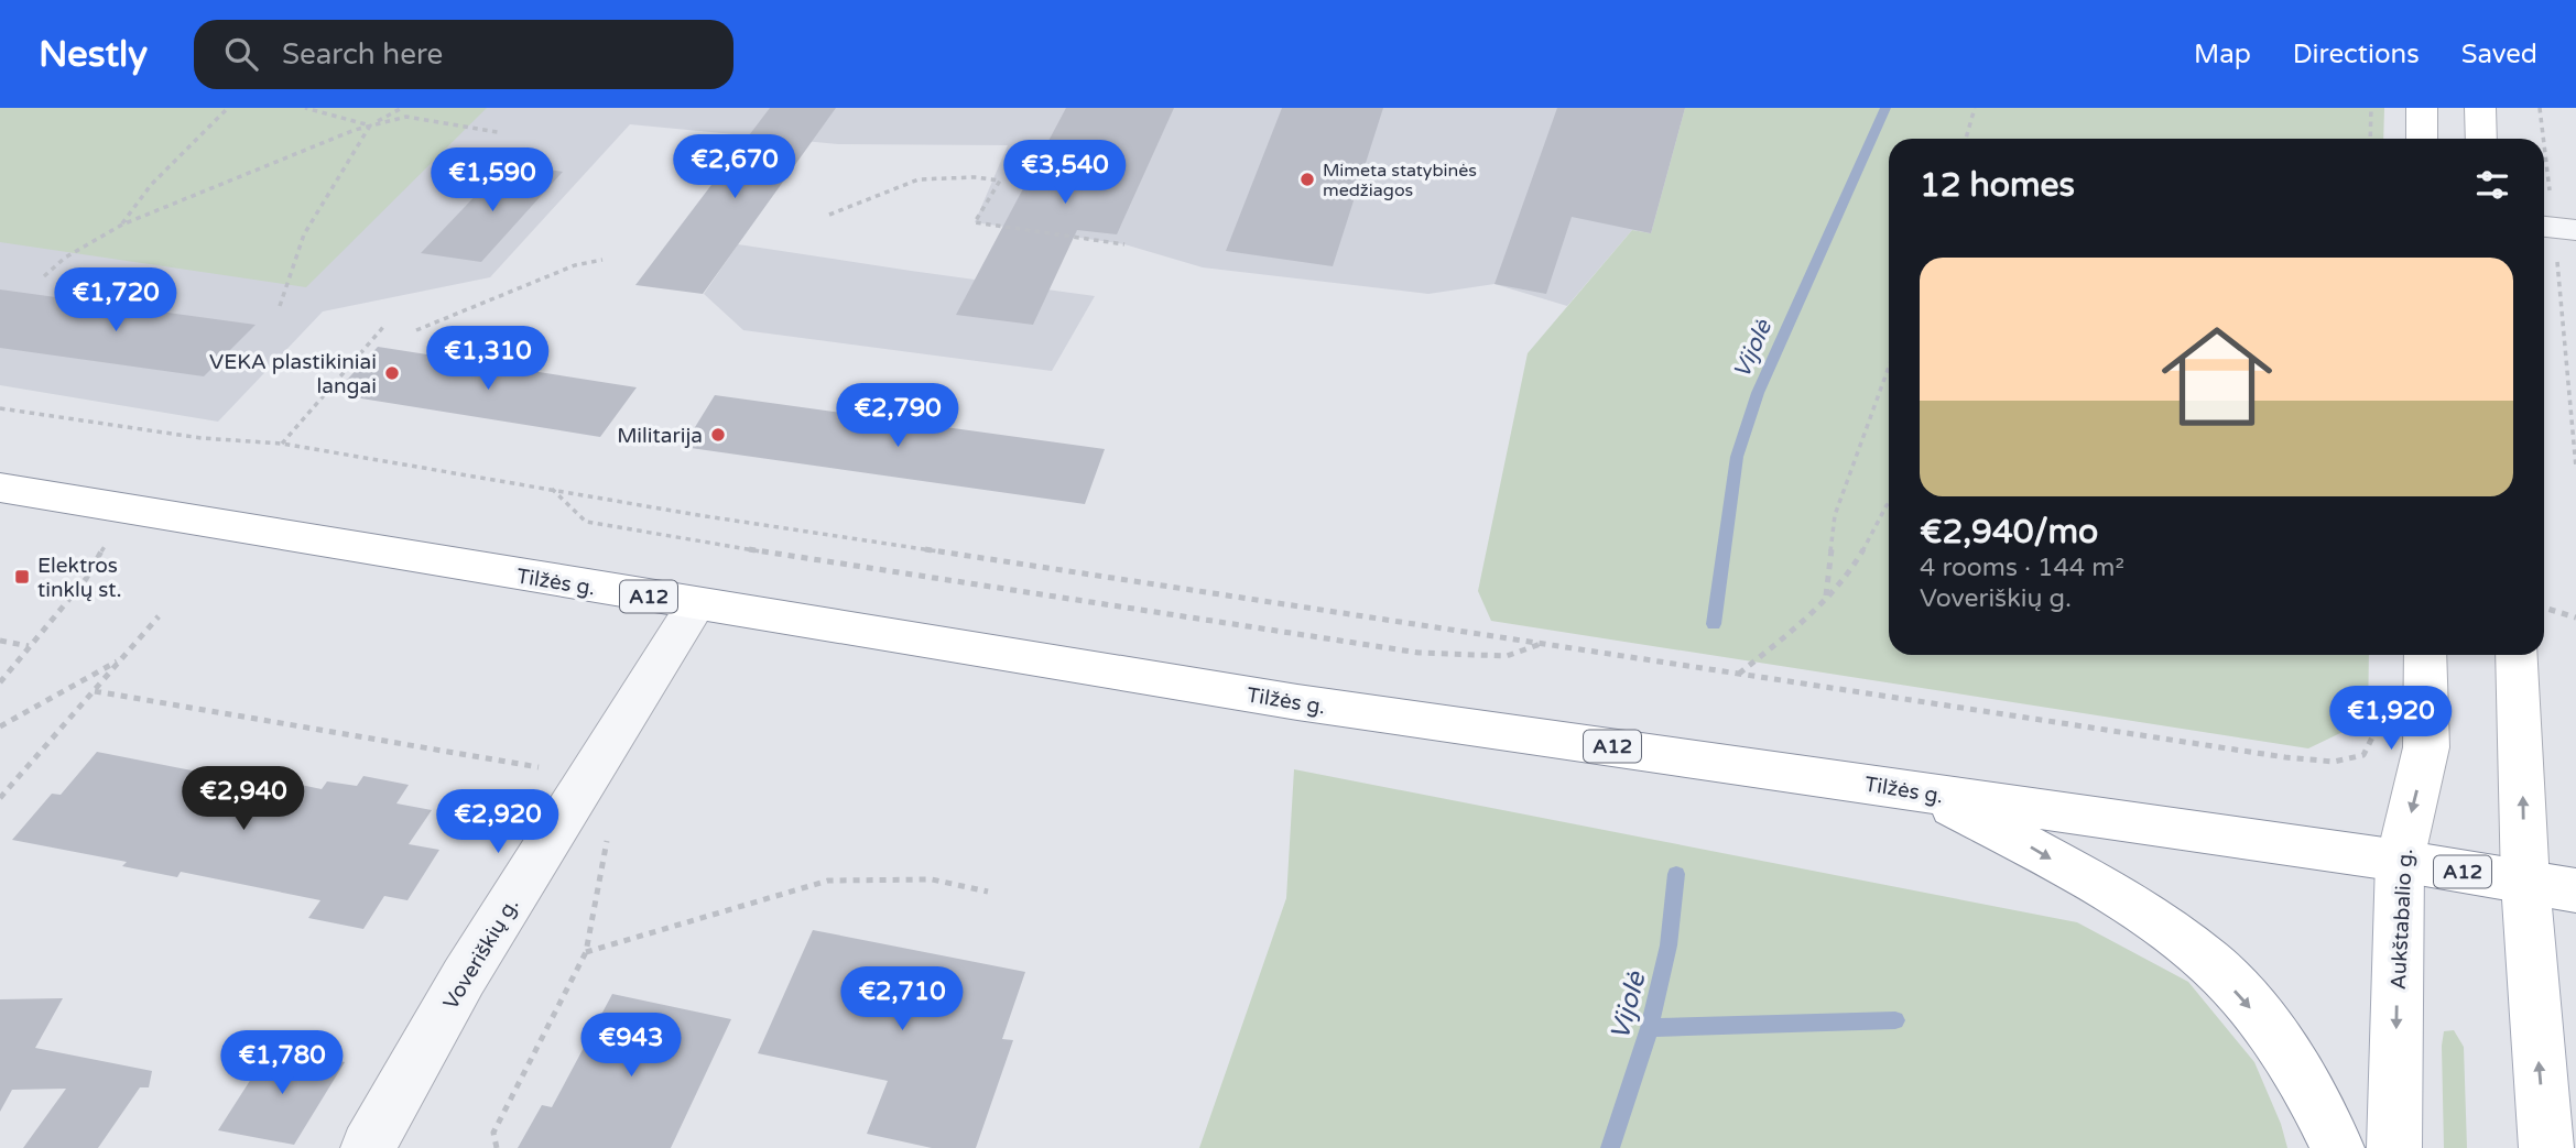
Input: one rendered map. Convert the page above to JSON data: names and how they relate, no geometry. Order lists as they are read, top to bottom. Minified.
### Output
{"streets":{"main road":["Tilžės g.","A12","Aukštabalio g."],"street":["Voveriškių g."]},"crossings":[["Tilžės g.","Aukštabalio g."],["Tilžės g.","Voveriškių g."]],"water":["Vijolė"],"places":{"other":["Mimeta statybinės medžiagos","VEKA plastikiniai langai","Militarija"],"transit":["Elektros tinklų st."]},"page":{"header":"Nestly","search":"Search here","nav":["Map","Directions","Saved"],"price":["€2,670","€3,540","€1,590","€1,720","€1,310","€2,790","€1,920","€2,940","€2,920","€2,710","€943","€1,780"],"heading":"12 homes","list":[{"name":"€2,940/mo","note":"4 rooms · 144 m² · Voveriškių g."}]}}
